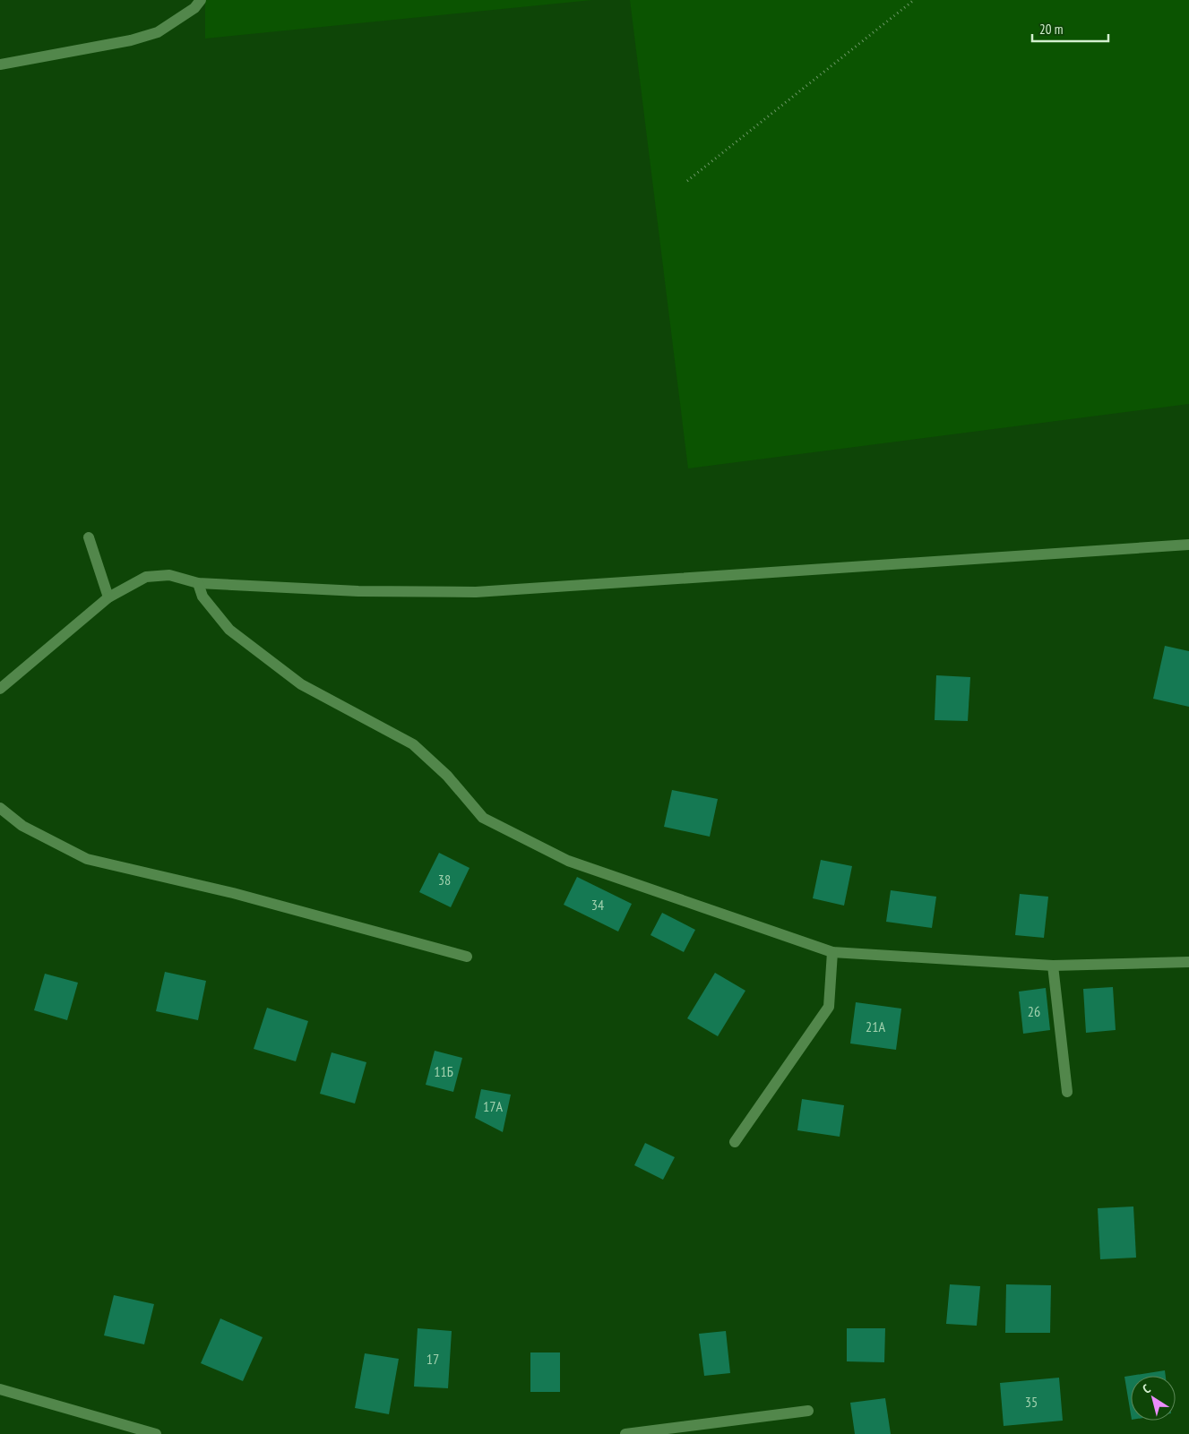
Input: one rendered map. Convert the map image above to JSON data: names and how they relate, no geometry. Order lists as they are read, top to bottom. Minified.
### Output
{"house_numbers":["38","34","26","21А","11Б","17А","17","35"],"scale_bar":"20 m","north":"top left"}
